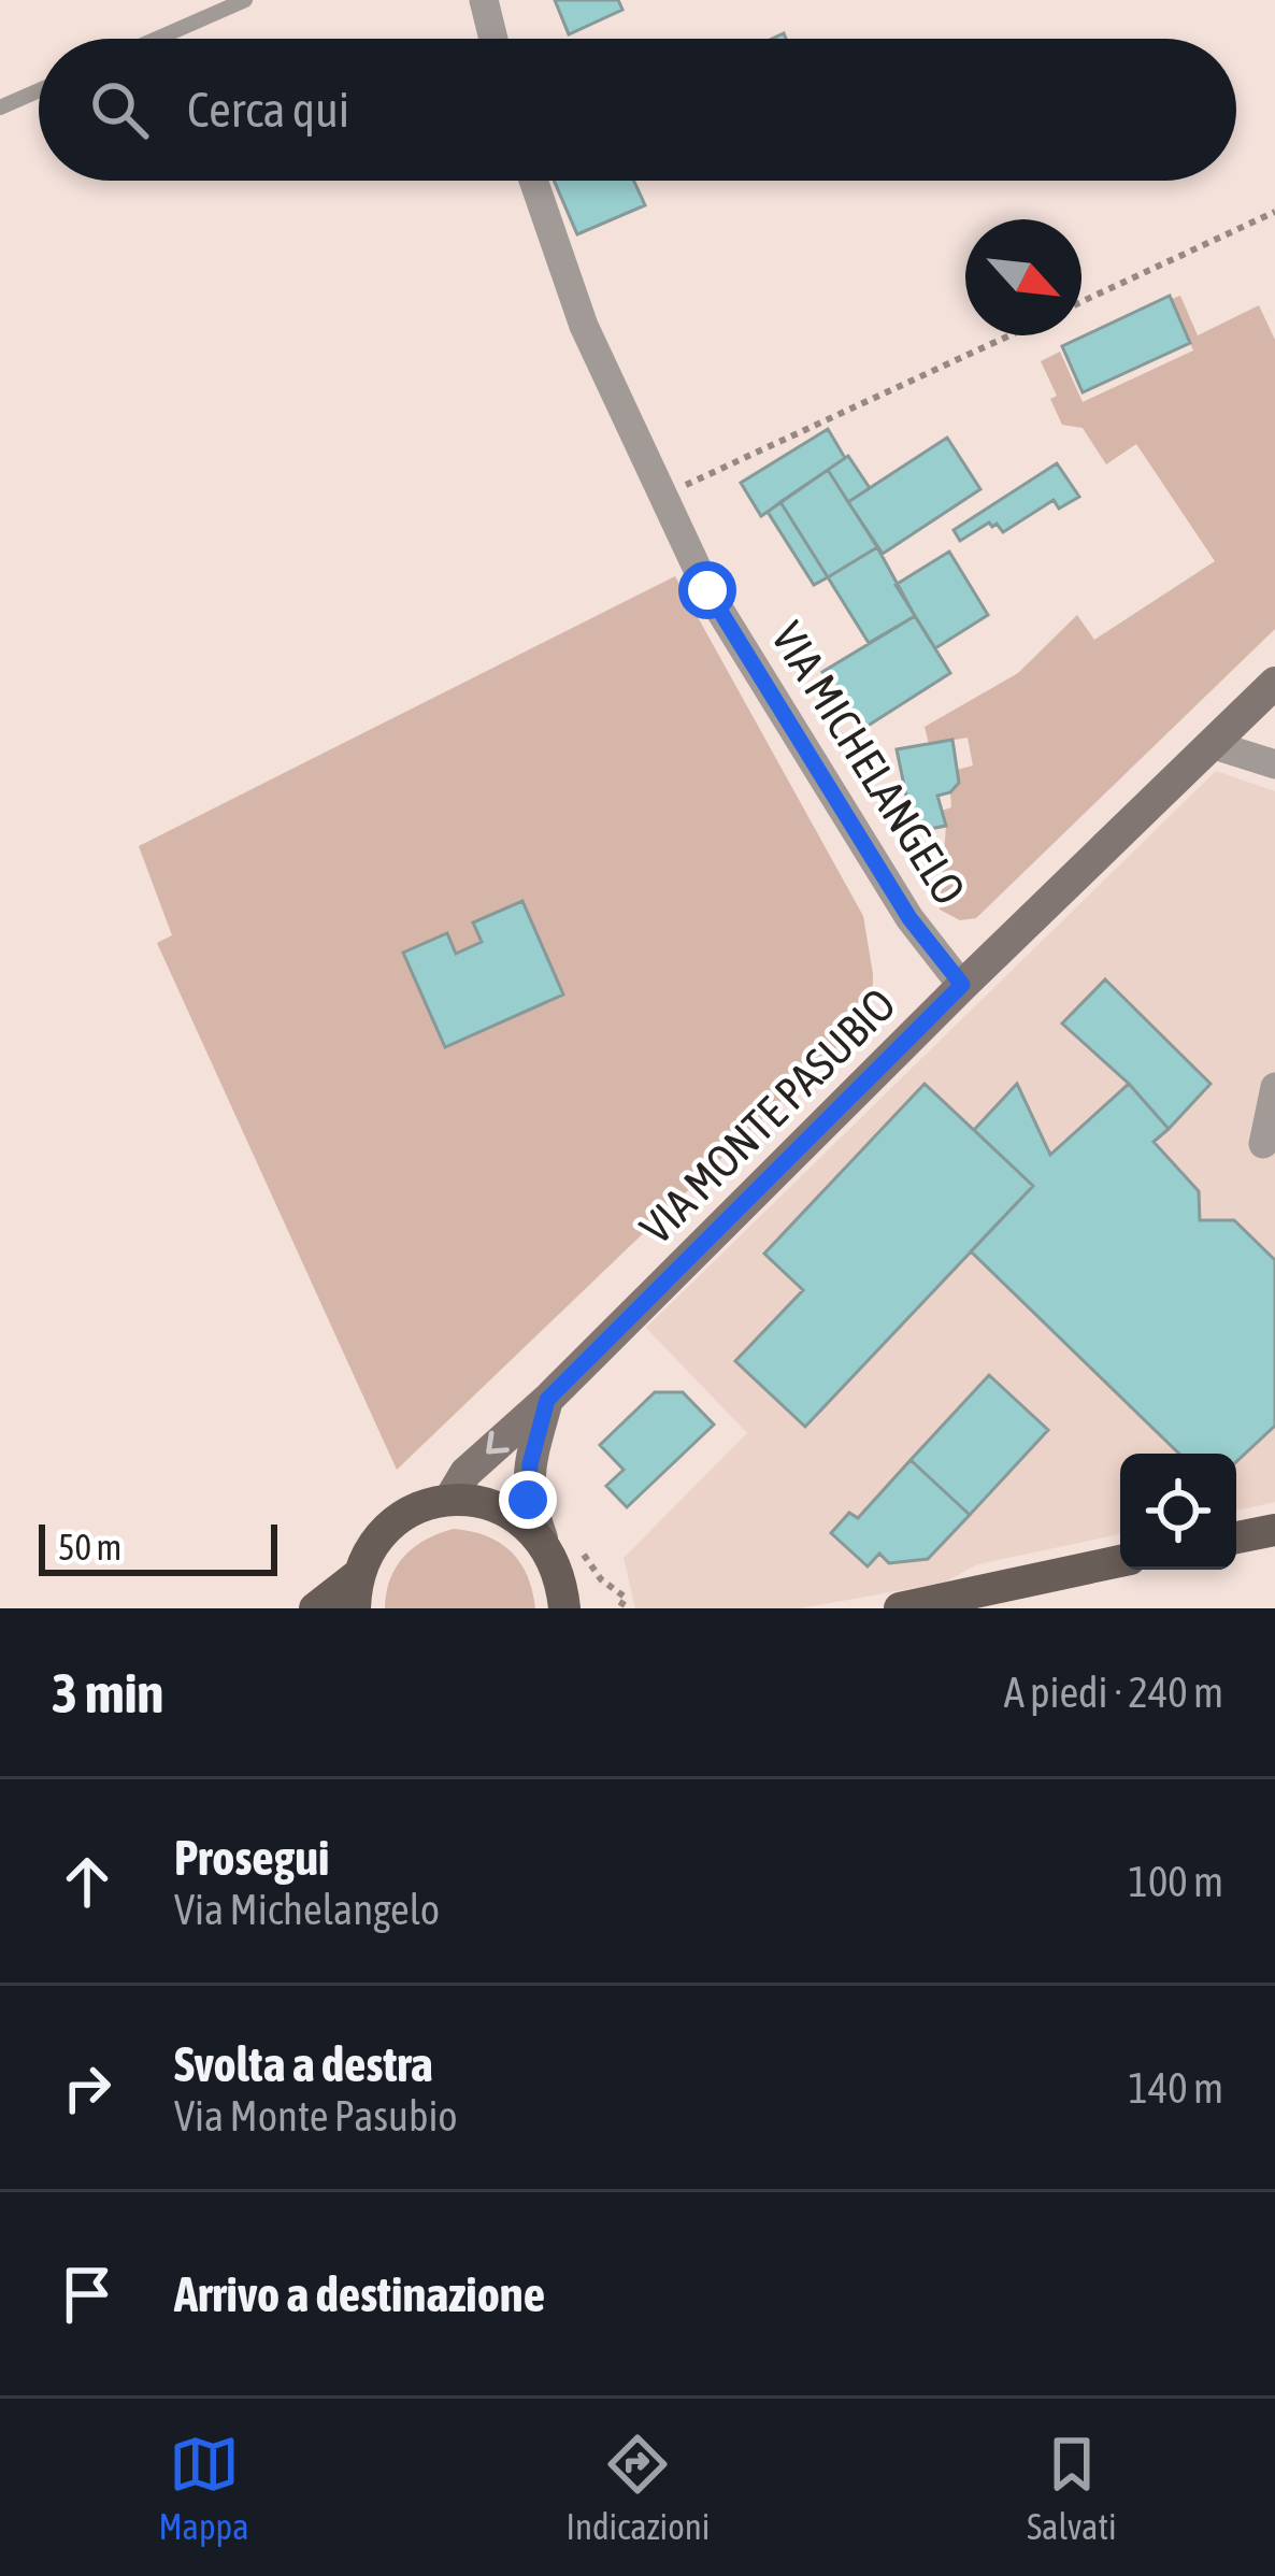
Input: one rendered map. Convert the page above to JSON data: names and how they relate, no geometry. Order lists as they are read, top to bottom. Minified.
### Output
{"streets":{"main road":["VIA MONTE PASUBIO"],"street":["VIA MICHELANGELO"]},"crossings":[["VIA MICHELANGELO","VIA MONTE PASUBIO"]],"scale_bar":"50 m","north":"bottom right","page":{"search":"Cerca qui","scale":"50 m","heading":["3 min","A piedi · 240 m"],"list":[["Prosegui","Via Michelangelo","100 m"],["Svolta a destra","Via Monte Pasubio","140 m"],"Arrivo a destinazione"],"nav":["Mappa","Indicazioni","Salvati"]}}
